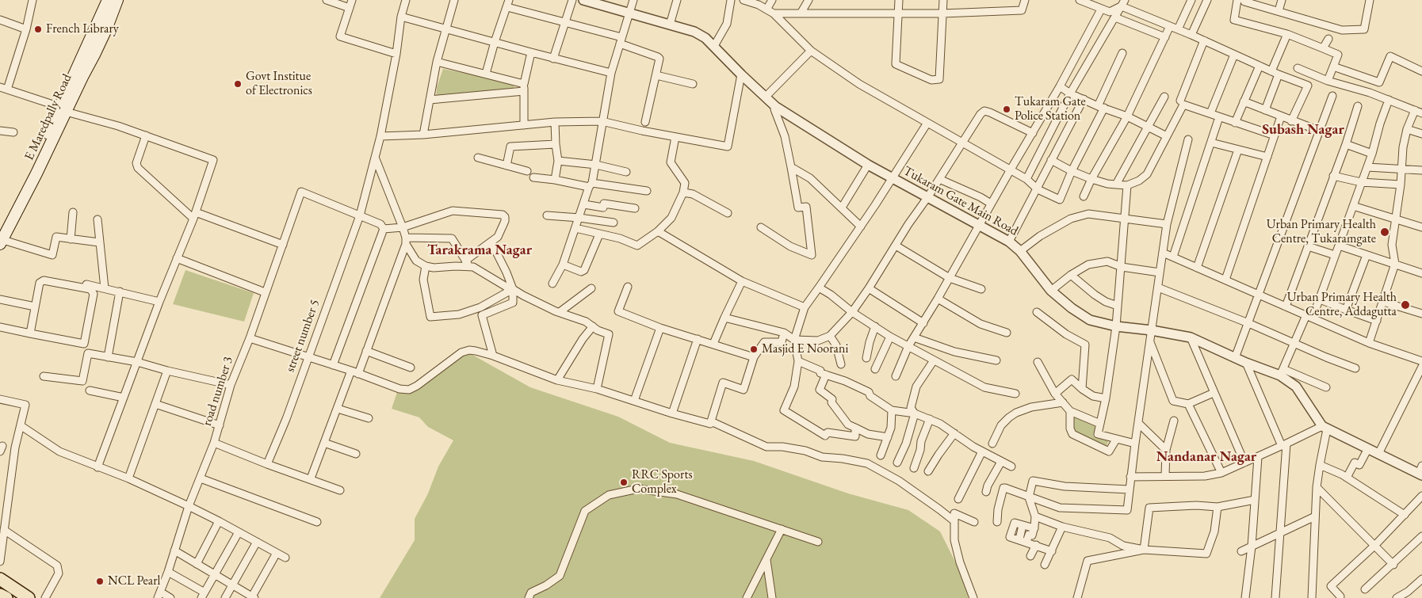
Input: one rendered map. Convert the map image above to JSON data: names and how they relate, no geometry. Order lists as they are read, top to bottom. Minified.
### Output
{"streets":{"main road":["E Maredpally Road"],"street":["Tukaram Gate Main Road","street number 5","road number 3"]},"crossings":[["street number 5","road number 3"]],"districts":["Subash Nagar","Tarakrama Nagar","Nandanar Nagar"],"places":["French Library","Govt Institue of Electronics","Tukaram Gate Police Station","Urban Primary Health Centre, Tukaramgate","Urban Primary Health Centre, Addagutta","Masjid E Noorani","RRC Sports Complex","NCL Pearl"]}
